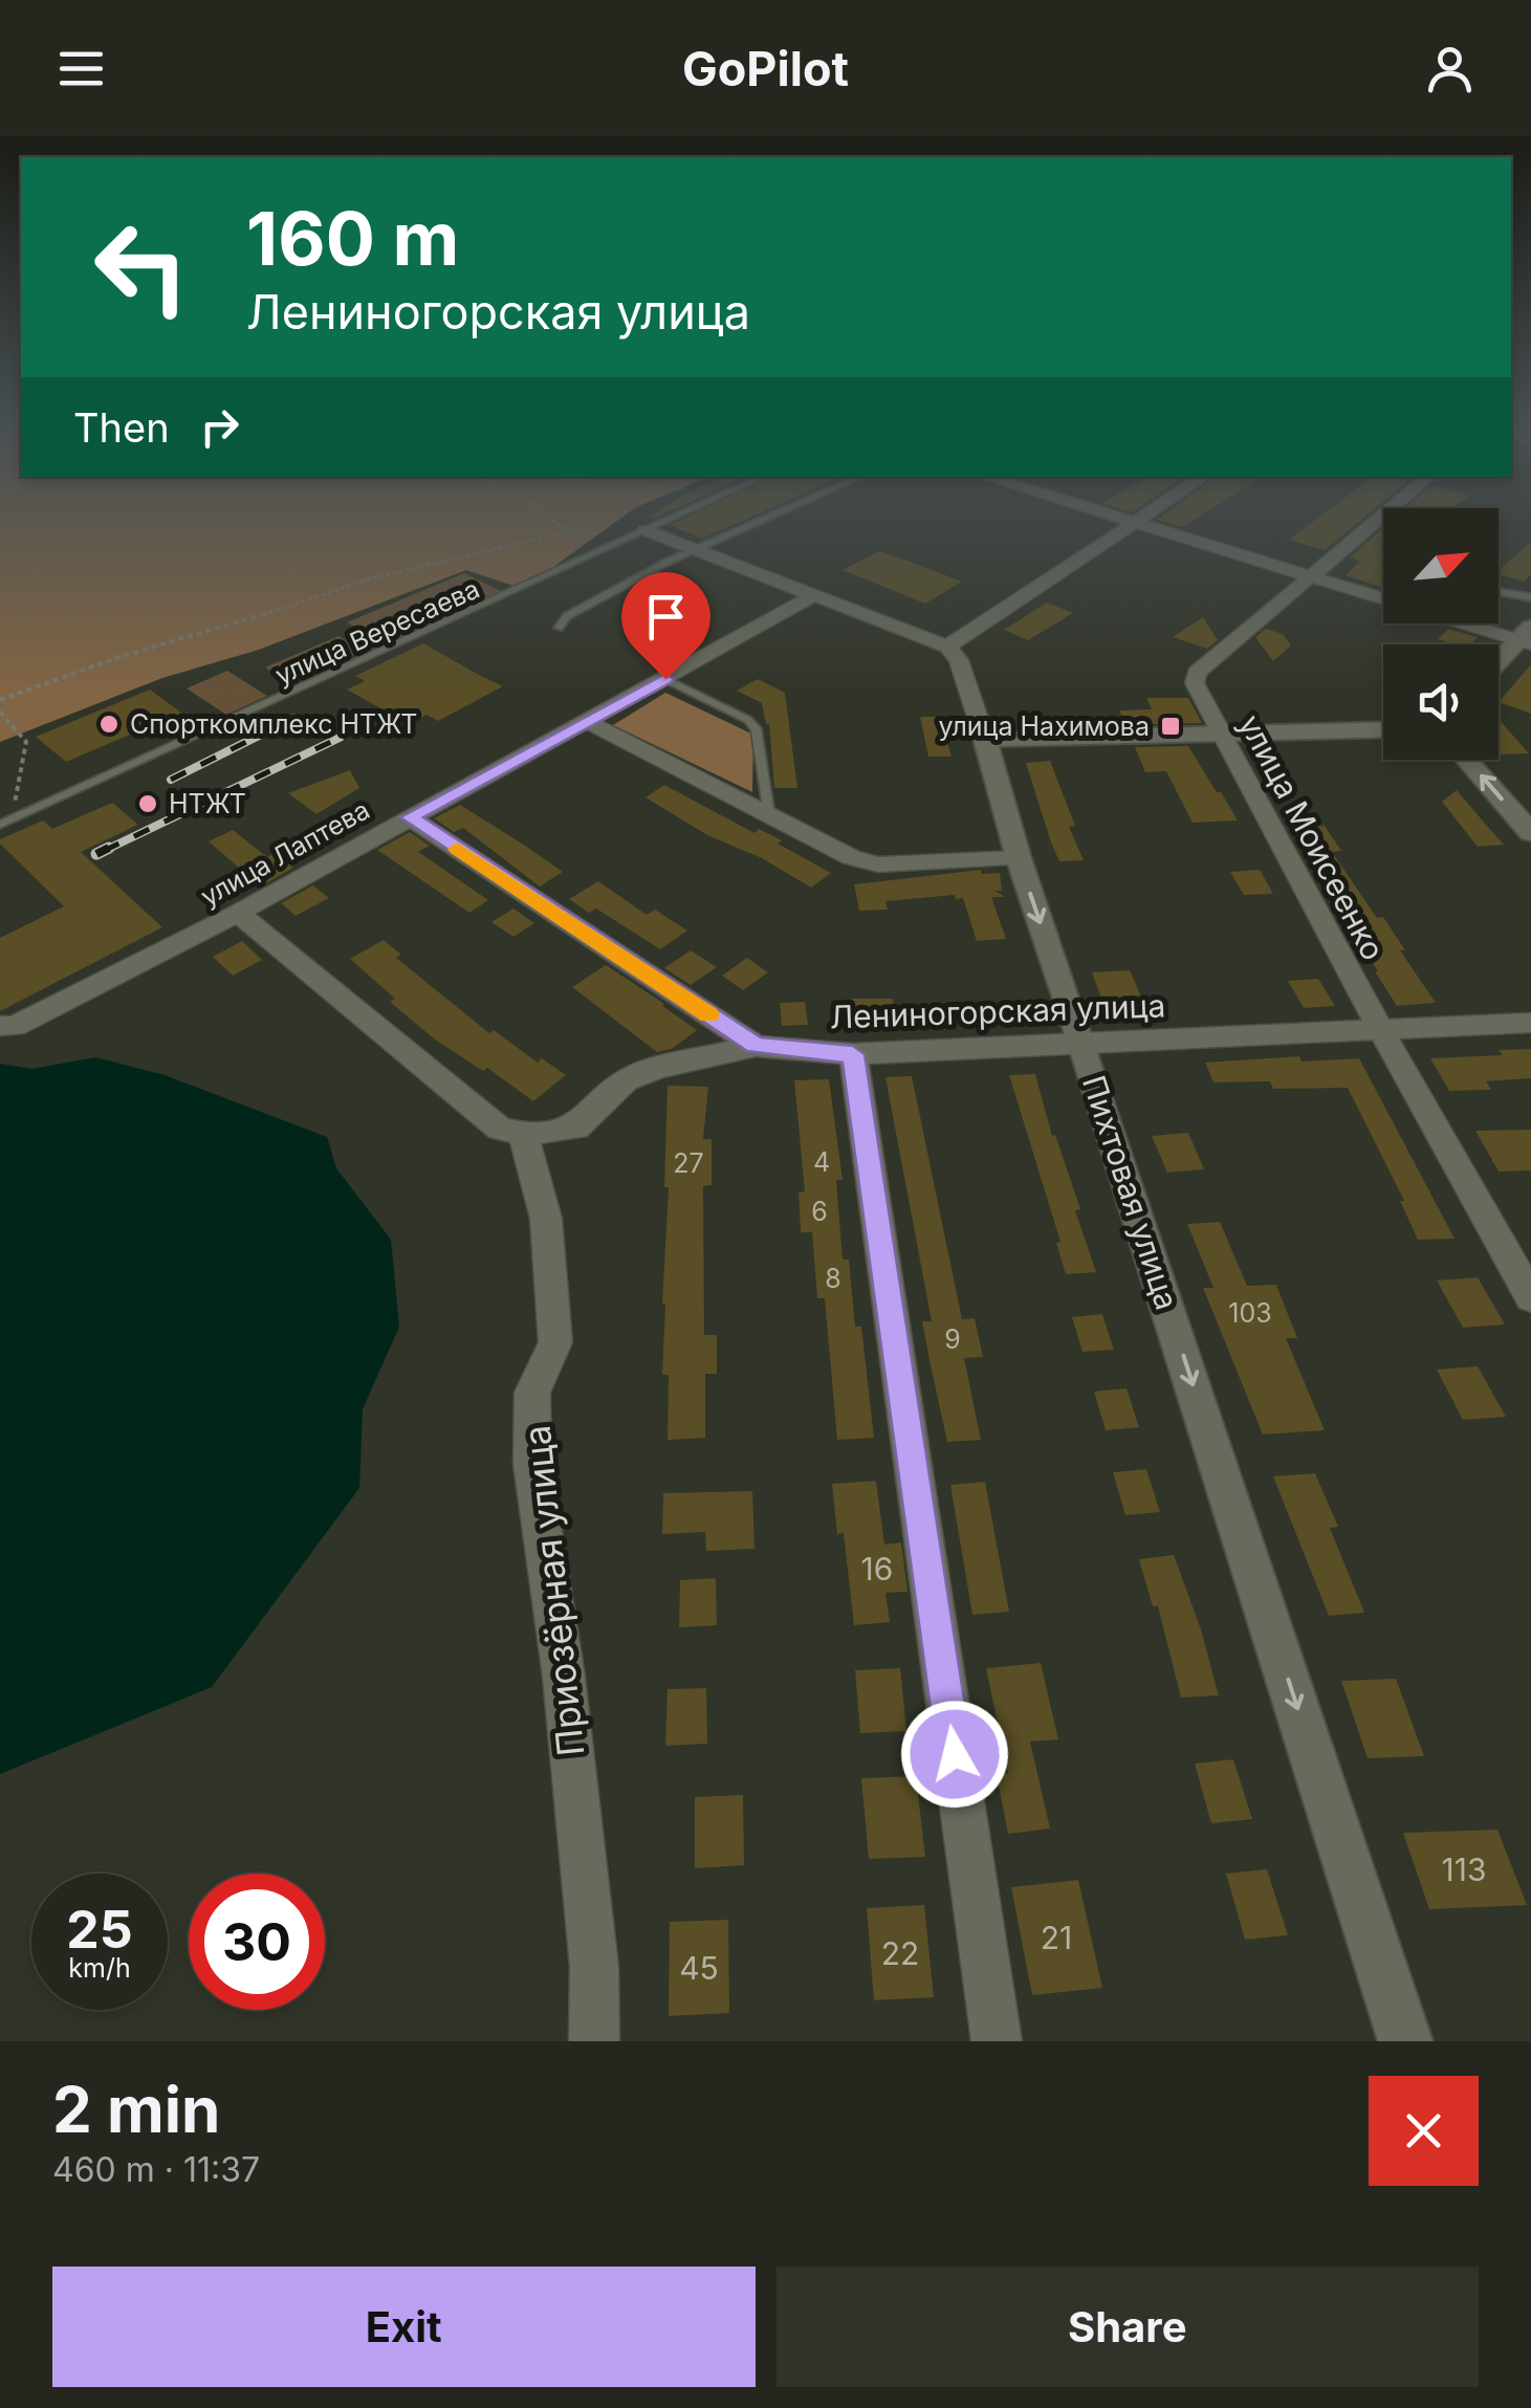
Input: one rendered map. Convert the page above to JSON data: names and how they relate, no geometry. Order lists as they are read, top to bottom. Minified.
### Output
{"streets":{"street":["улица Моисеенко","улица Лаптева","Лениногорская улица","Пихтовая улица","Приозёрная улица"],"lane":["улица Вересаева"]},"crossings":[["улица Моисеенко","Лениногорская улица"],["улица Лаптева","Лениногорская улица"],["Лениногорская улица","Пихтовая улица"]],"one_way":["Пихтовая улица"],"places":{"other":["Спорткомплекс НТЖТ","НТЖТ"],"transit":["улица Нахимова"]},"house_numbers":["4","27","6","8","103","9","16","113","21","22","45"],"north":"top right","page":{"header":"GoPilot","turn":["160 m","Лениногорская улица"],"then":"Then","speed":"25 km/h","limit":"30","heading":["2 min","460 m · 11:37"],"buttons":["Exit","Share"]}}
